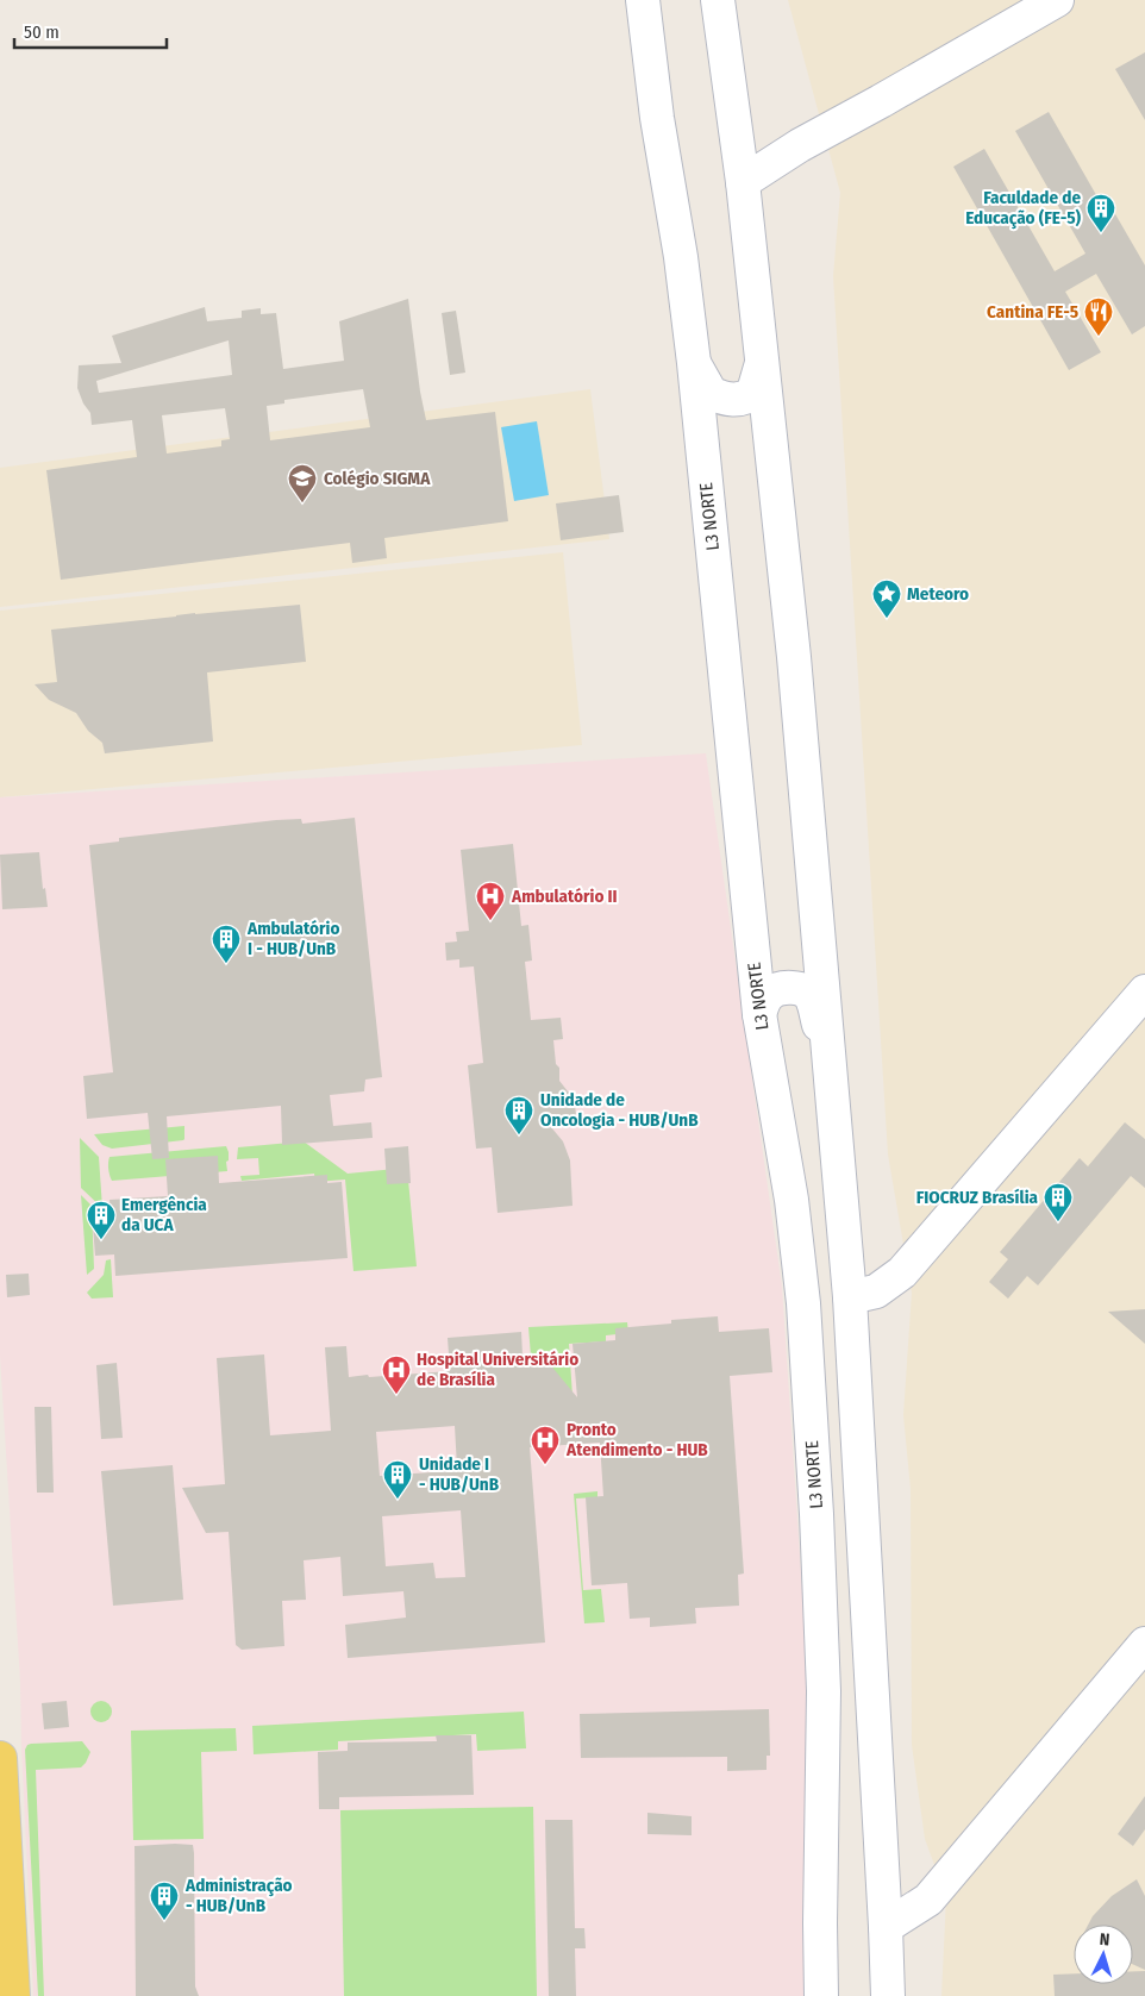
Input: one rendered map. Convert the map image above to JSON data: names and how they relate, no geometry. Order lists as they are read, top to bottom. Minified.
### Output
{"streets":{"main road":["L3 NORTE"]},"places":{"building":["Faculdade de Educação (FE-5)","Ambulatório I - HUB/UnB","Unidade de Oncologia - HUB/UnB","FIOCRUZ Brasília","Emergência da UCA","Unidade I - HUB/UnB","Administração - HUB/UnB"],"restaurant":["Cantina FE-5"],"school or university":["Colégio SIGMA"],"place":["Meteoro"],"hospital":["Ambulatório II","Hospital Universitário de Brasília","Pronto Atendimento - HUB"]},"scale_bar":"50 m","north":"top"}
